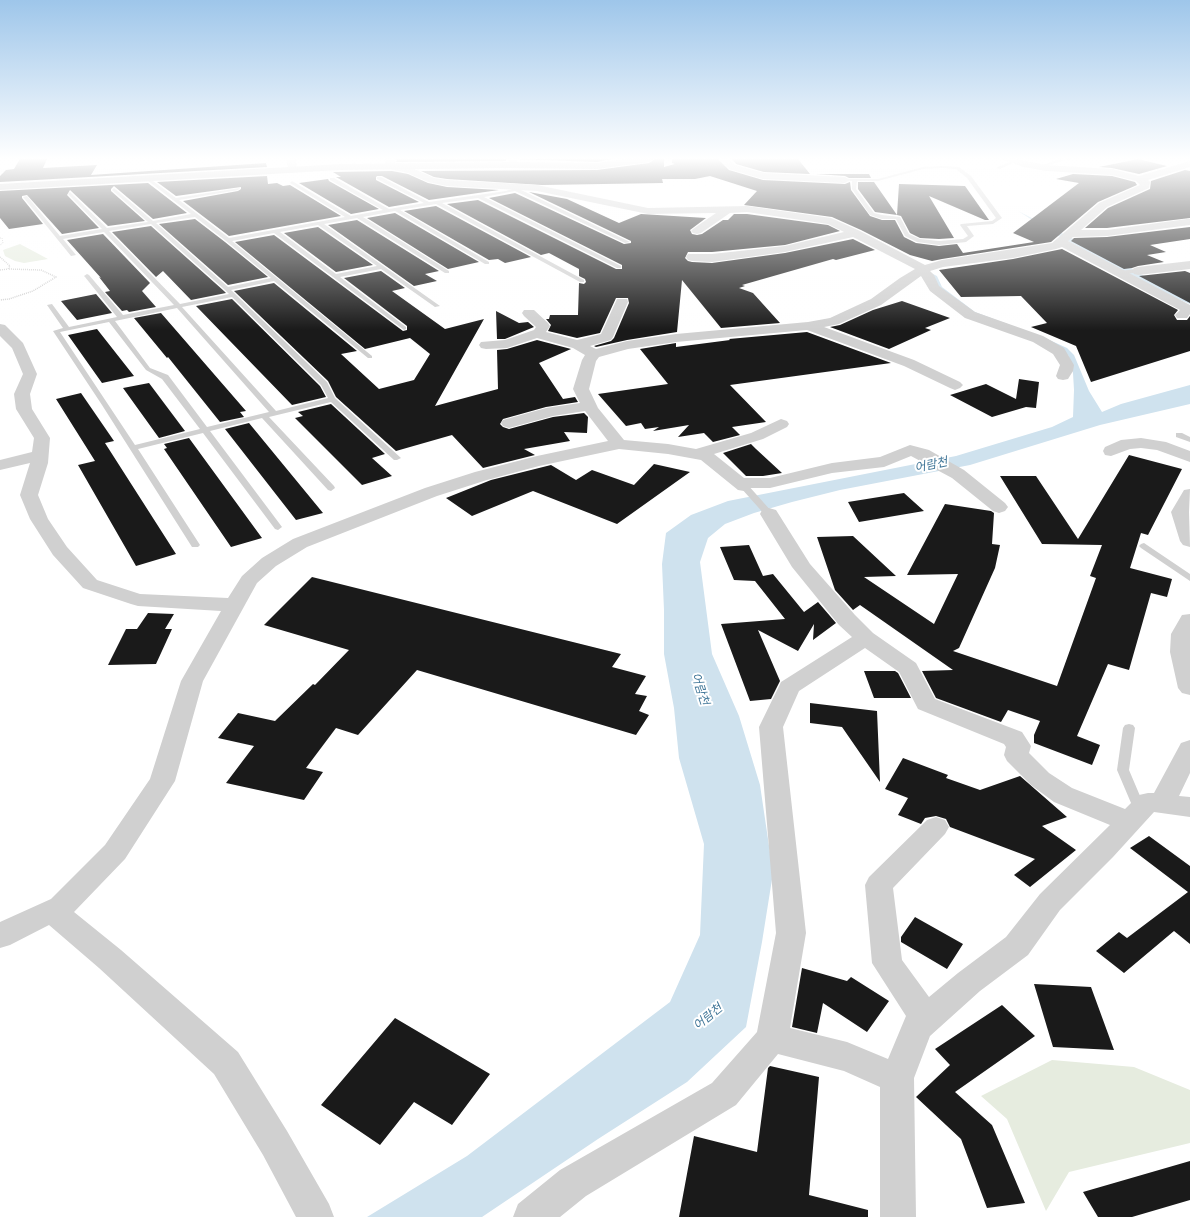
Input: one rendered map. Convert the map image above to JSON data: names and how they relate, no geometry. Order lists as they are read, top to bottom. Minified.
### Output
{"water":["어람천"]}
